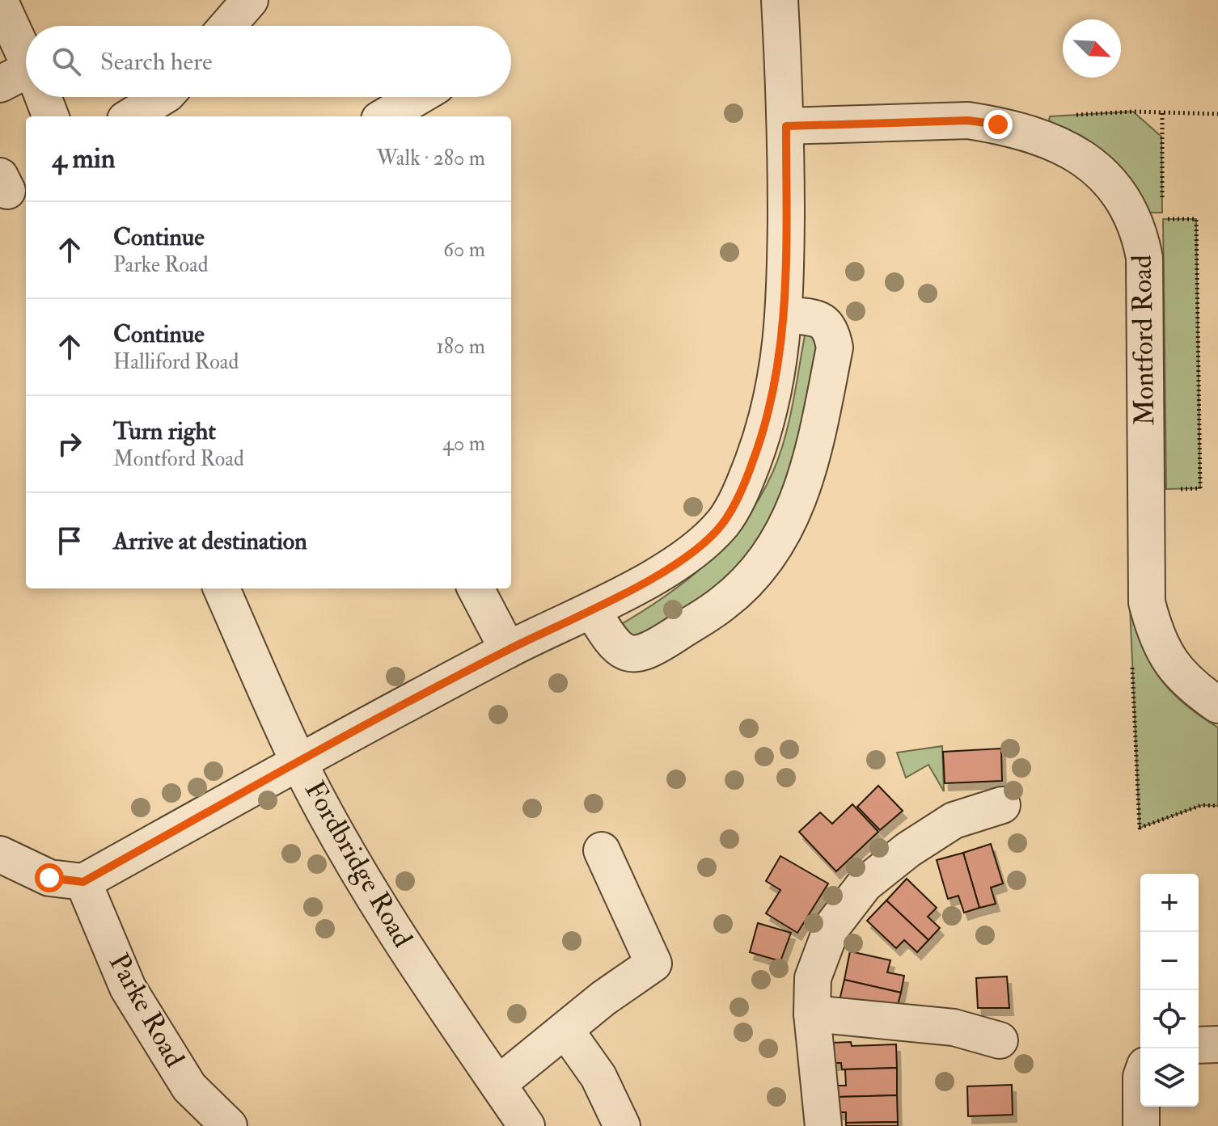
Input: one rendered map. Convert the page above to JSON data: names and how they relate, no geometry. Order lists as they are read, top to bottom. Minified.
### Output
{"streets":{"street":["Montford Road","Fordbridge Road","Parke Road"]},"north":"bottom right","page":{"search":"Search here","heading":["4 min","Walk · 280 m"],"list":[["Continue","Parke Road","60 m"],["Continue","Halliford Road","180 m"],["Turn right","Montford Road","40 m"],"Arrive at destination"],"map_buttons":["+","−"]}}
